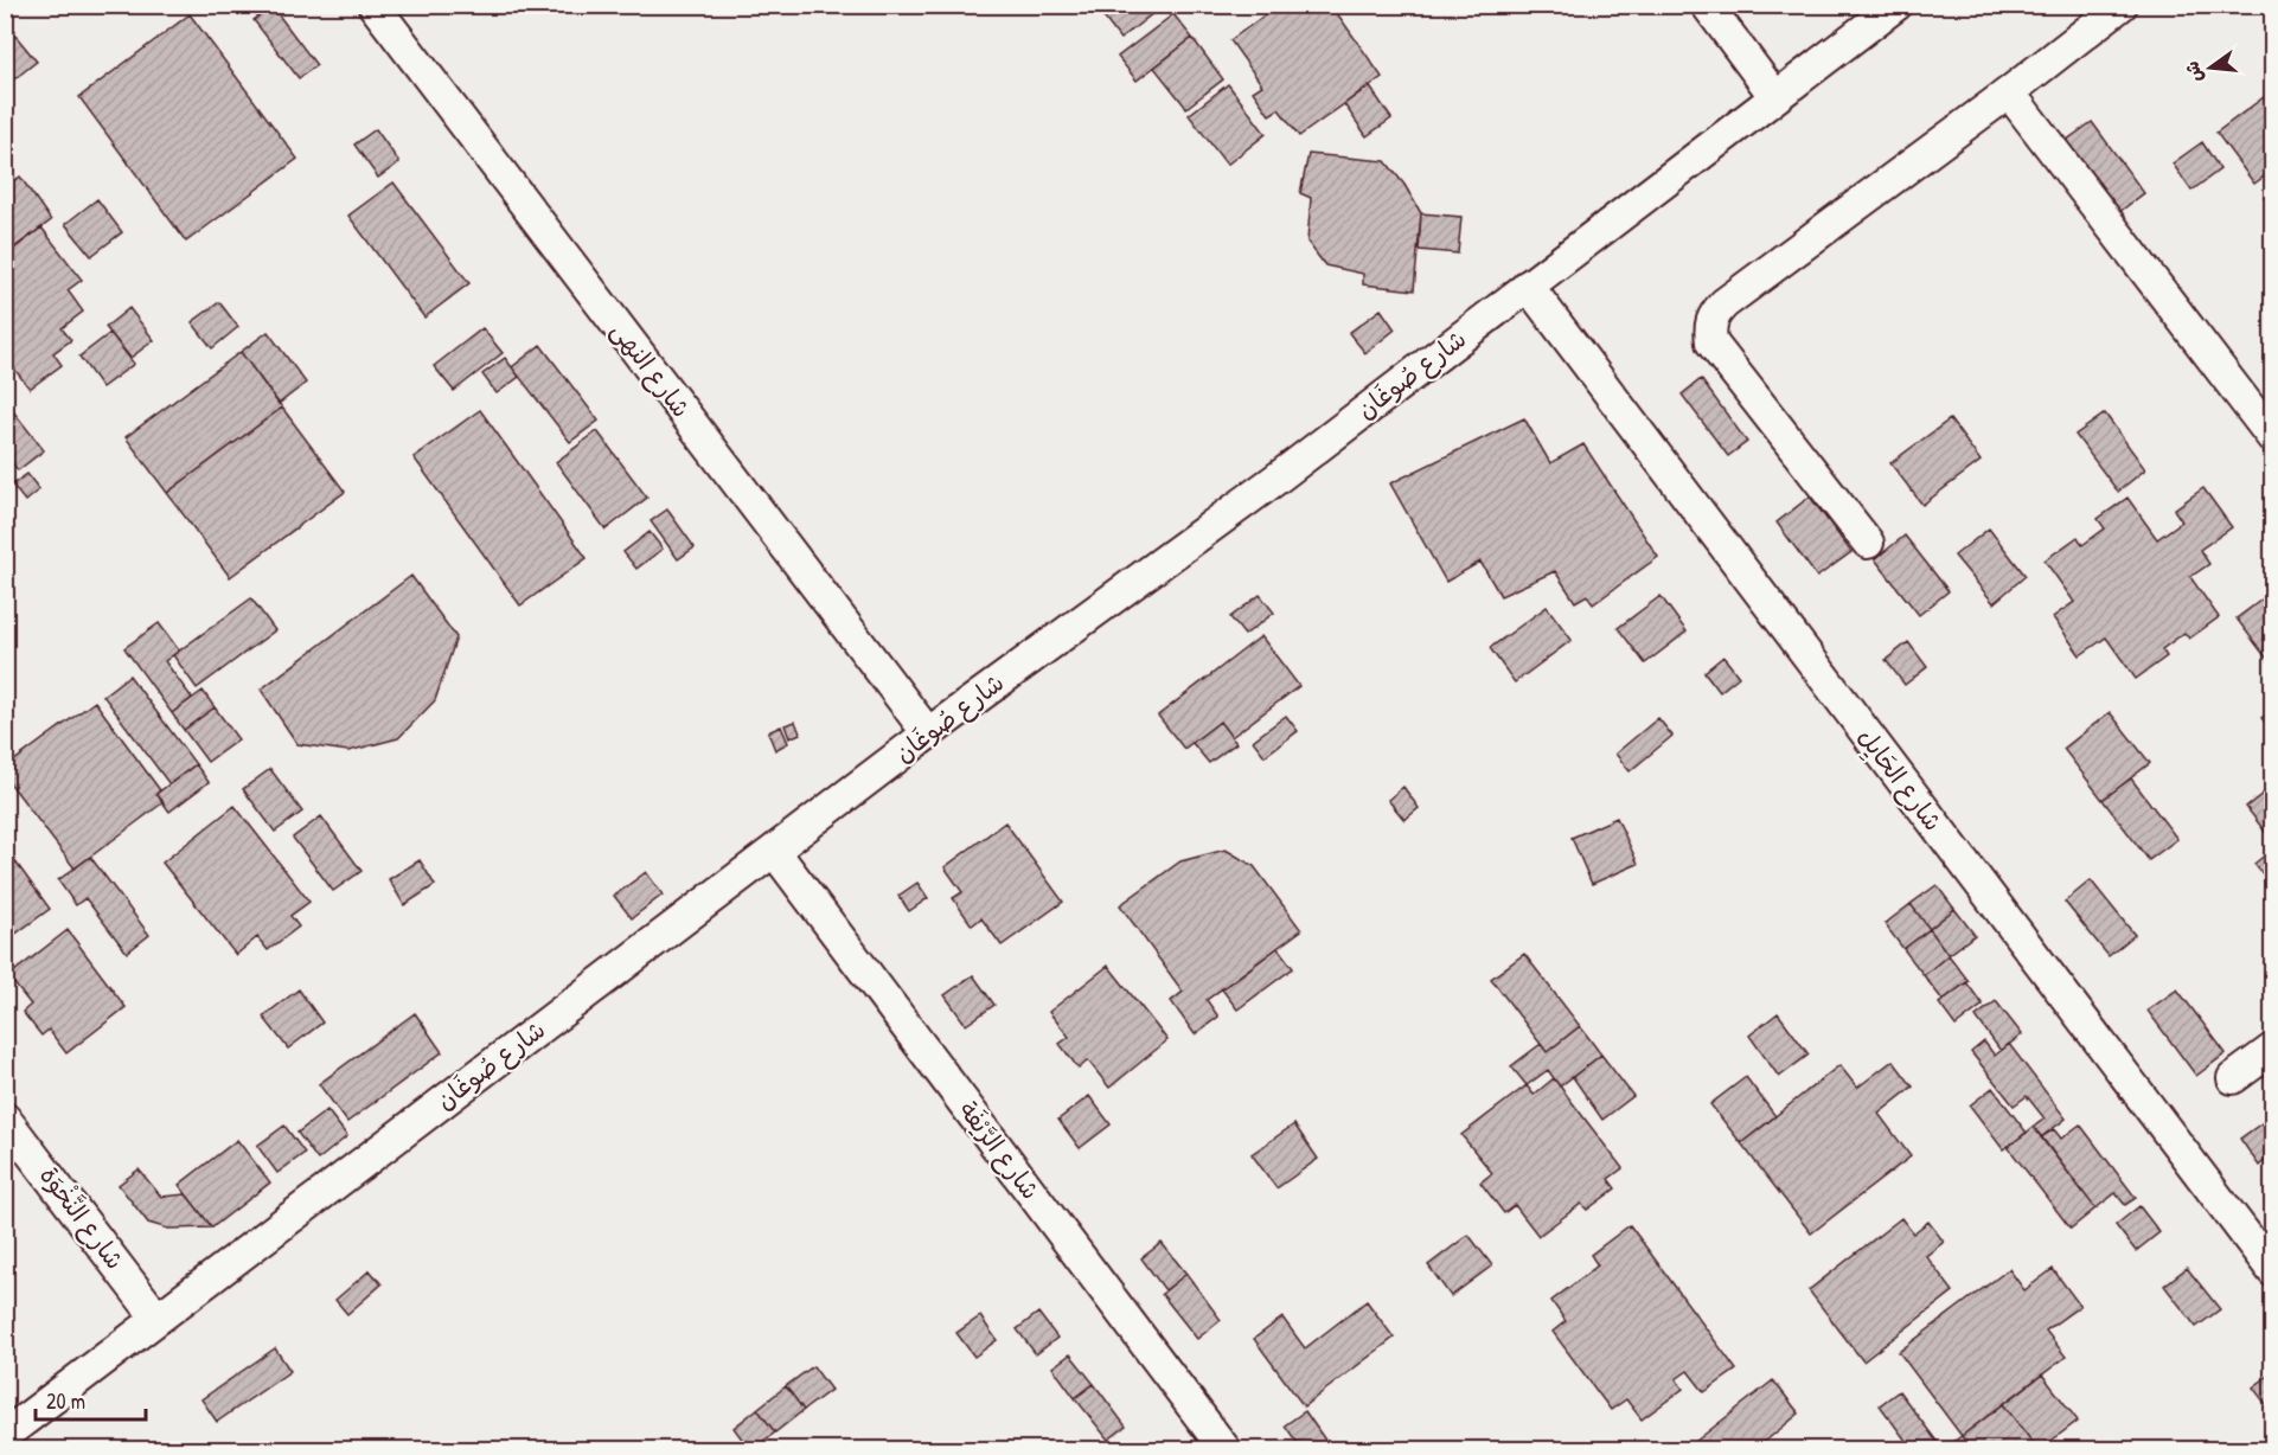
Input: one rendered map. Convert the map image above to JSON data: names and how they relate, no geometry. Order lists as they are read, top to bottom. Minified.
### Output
{"streets":{"street":["شارع النهى","شارع صُوغَان","شارع الحَايِل","شارع الرَّيْفَة","شارع النَّخْوَة"]},"crossings":[["شارع النهى","شارع صُوغَان"],["شارع صُوغَان","شارع الحَايِل"],["شارع صُوغَان","شارع الرَّيْفَة"],["شارع صُوغَان","شارع النَّخْوَة"]],"scale_bar":"20 m","north":"left"}
